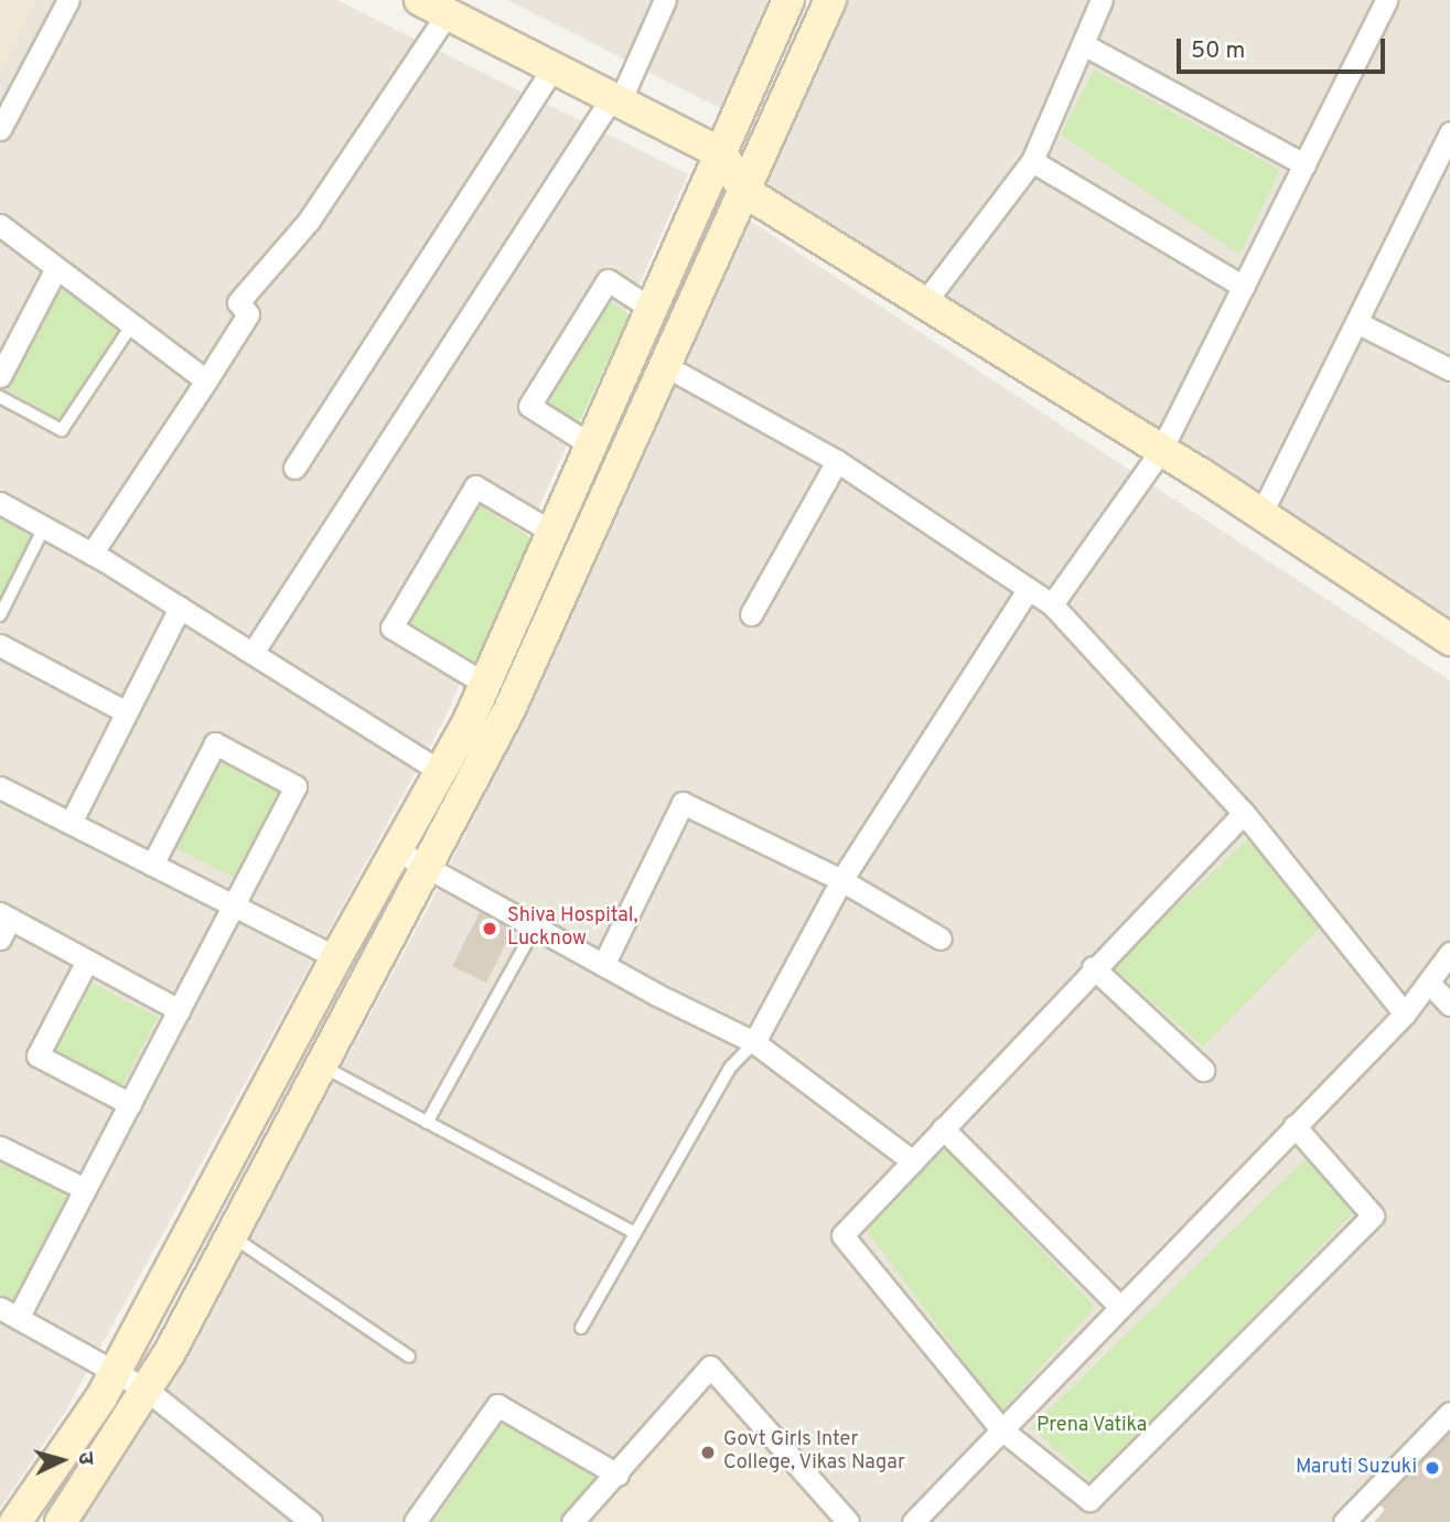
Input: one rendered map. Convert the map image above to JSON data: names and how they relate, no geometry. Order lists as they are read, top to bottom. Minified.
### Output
{"parks":["Prena Vatika"],"places":["Shiva Hospital, Lucknow","Govt Girls Inter College, Vikas Nagar","Maruti Suzuki"],"scale_bar":"50 m","north":"right"}
